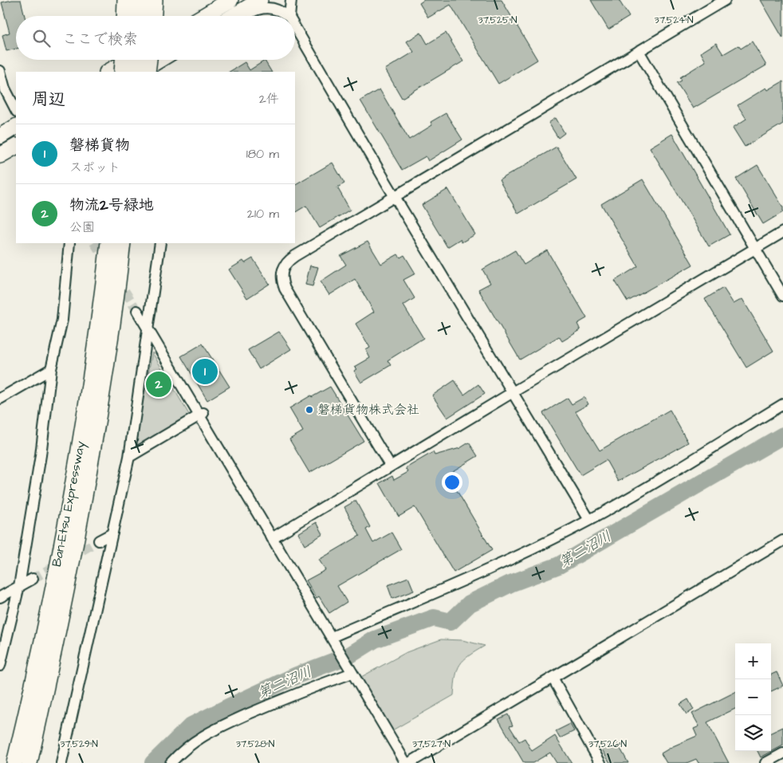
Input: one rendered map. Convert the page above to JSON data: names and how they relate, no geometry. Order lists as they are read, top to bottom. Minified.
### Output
{"streets":{"highway":["Ban-Etsu Expressway"]},"water":["第二沼川"],"places":["磐梯貨物株式会社"],"page":{"search":"ここで検索","heading":["周辺","2件"],"list":[{"mark":"1","name":"磐梯貨物","note":"スポット","value":"180 m"},{"mark":"2","name":"物流2号緑地","note":"公園","value":"210 m"}],"pins":["1","2"],"map_buttons":["+","−"]},"coordinates":["37.525°N","37.524°N","37.529°N","37.528°N","37.527°N","37.526°N"]}
